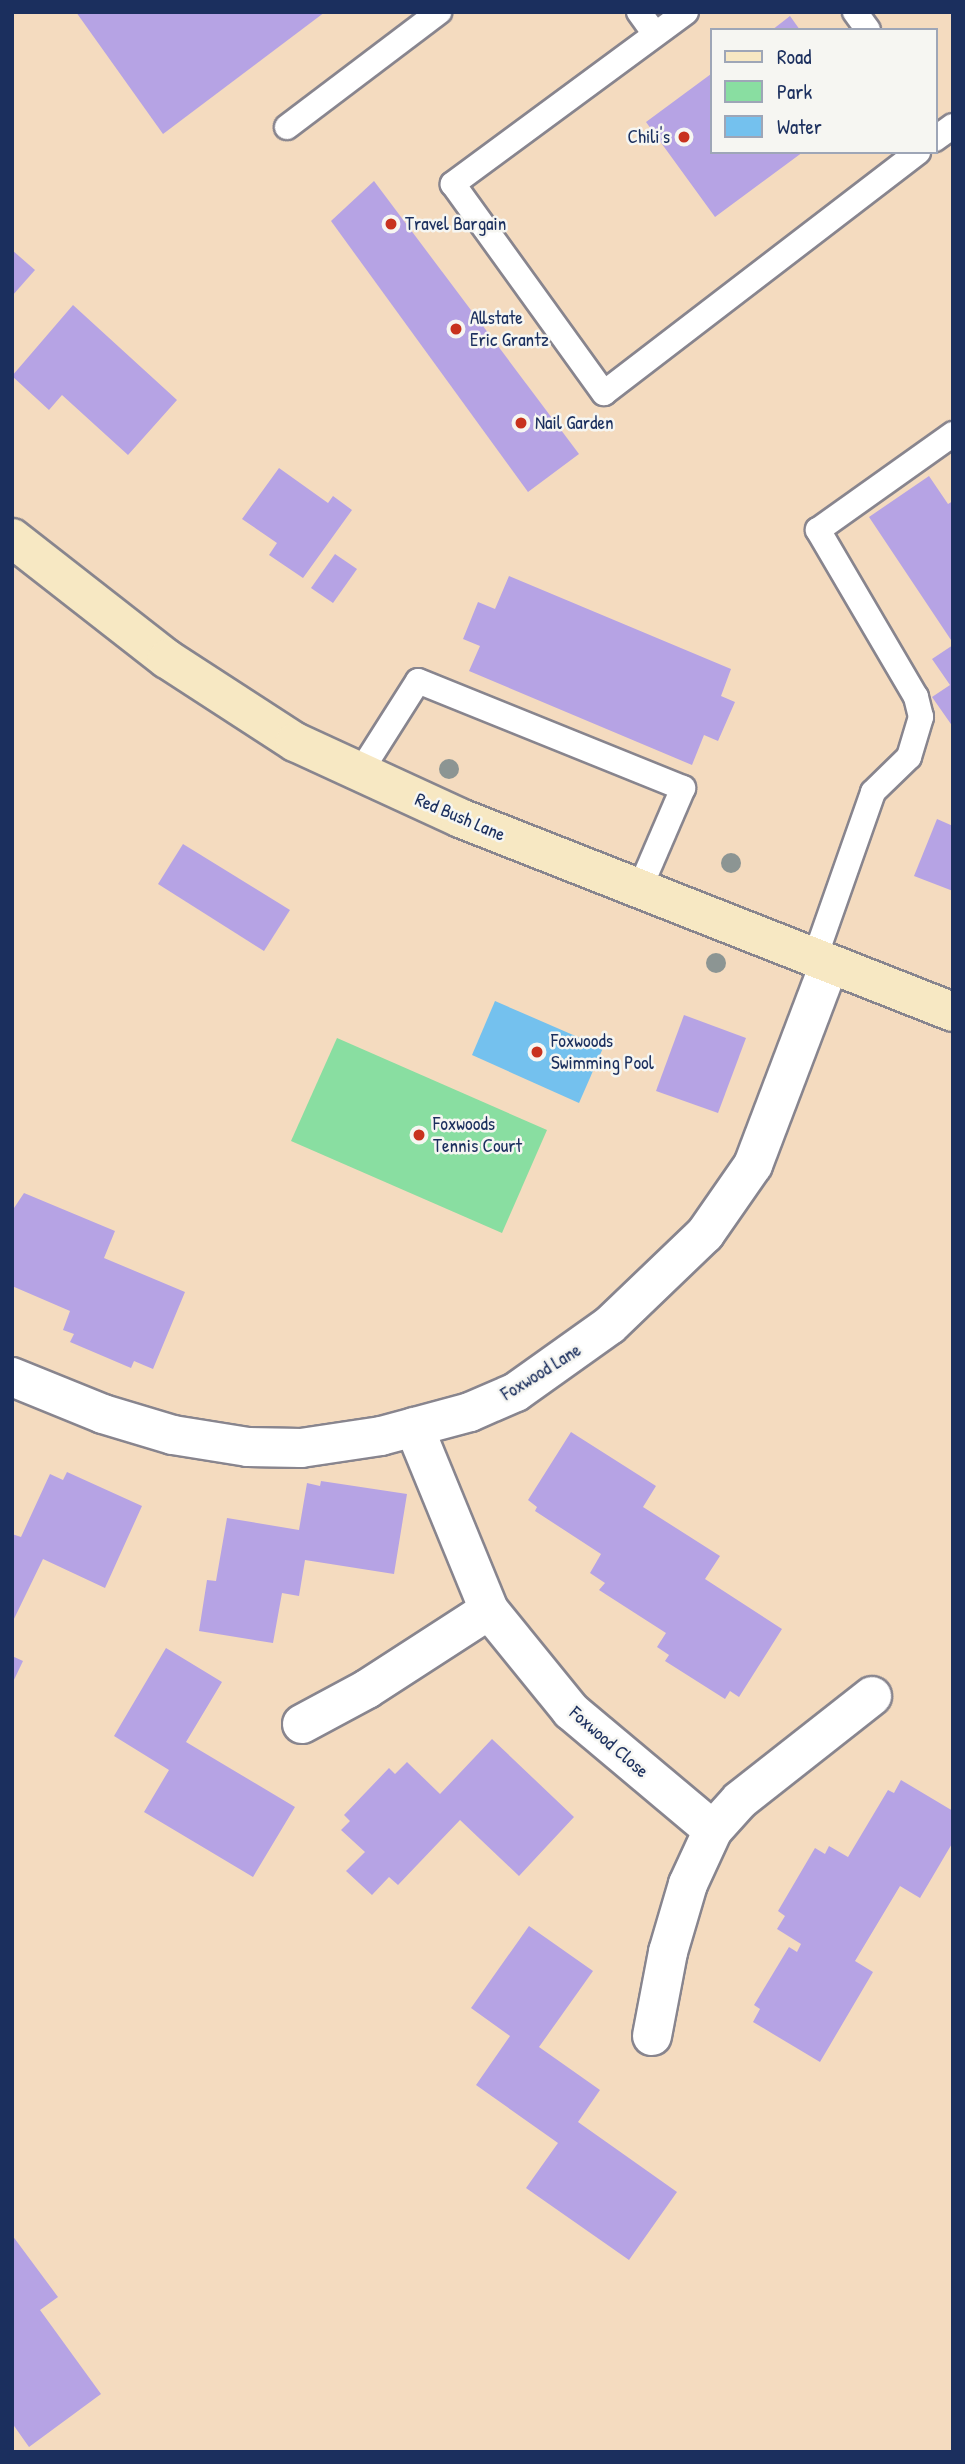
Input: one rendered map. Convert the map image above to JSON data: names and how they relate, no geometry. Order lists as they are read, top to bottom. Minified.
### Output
{"streets":{"street":["Red Bush Lane","Foxwood Lane","Foxwood Close"]},"crossings":[["Red Bush Lane","Foxwood Lane"],["Foxwood Lane","Foxwood Close"]],"places":["Chili's","Travel Bargain","Allstate Eric Grantz","Nail Garden","Foxwoods Swimming Pool","Foxwoods Tennis Court"],"legend":["Road","Park","Water"]}
